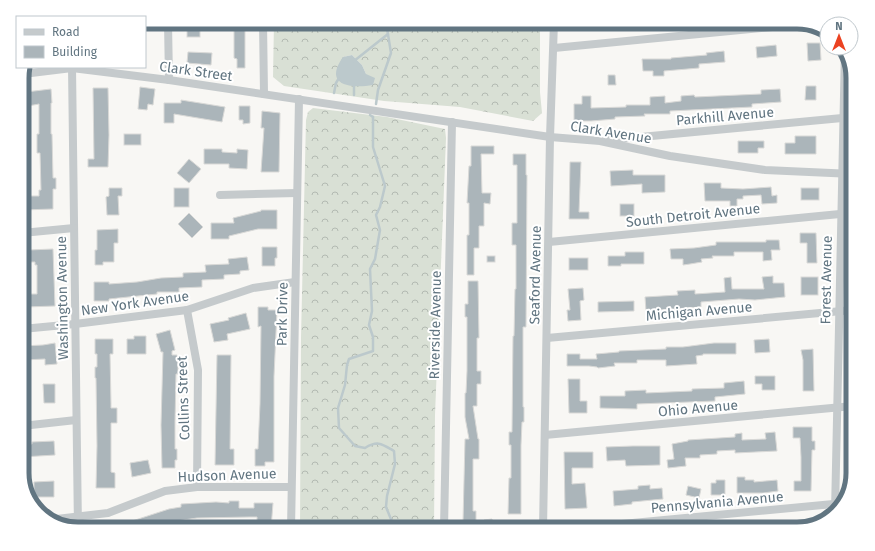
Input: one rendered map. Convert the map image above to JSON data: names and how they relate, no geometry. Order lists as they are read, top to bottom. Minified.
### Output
{"streets":{"street":["Clark Street","Parkhill Avenue","Clark Avenue","South Detroit Avenue","Seaford Avenue","Forest Avenue","Washington Avenue","New York Avenue","Michigan Avenue","Park Drive","Riverside Avenue","Collins Street","Ohio Avenue","Hudson Avenue","Pennsylvania Avenue"]},"crossings":[["Clark Street","Clark Avenue"],["Clark Street","Washington Avenue"],["Clark Street","Park Drive"],["Parkhill Avenue","Clark Avenue"],["Parkhill Avenue","Forest Avenue"],["Clark Avenue","Seaford Avenue"],["Clark Avenue","Forest Avenue"],["Clark Avenue","Riverside Avenue"],["South Detroit Avenue","Seaford Avenue"],["South Detroit Avenue","Forest Avenue"],["Seaford Avenue","Michigan Avenue"],["Seaford Avenue","Ohio Avenue"],["Forest Avenue","Michigan Avenue"],["Forest Avenue","Ohio Avenue"],["Washington Avenue","New York Avenue"],["Washington Avenue","Hudson Avenue"],["New York Avenue","Park Drive"],["New York Avenue","Collins Street"],["Park Drive","Hudson Avenue"],["Collins Street","Hudson Avenue"]],"legend":["Road","Building"],"north":"top"}
